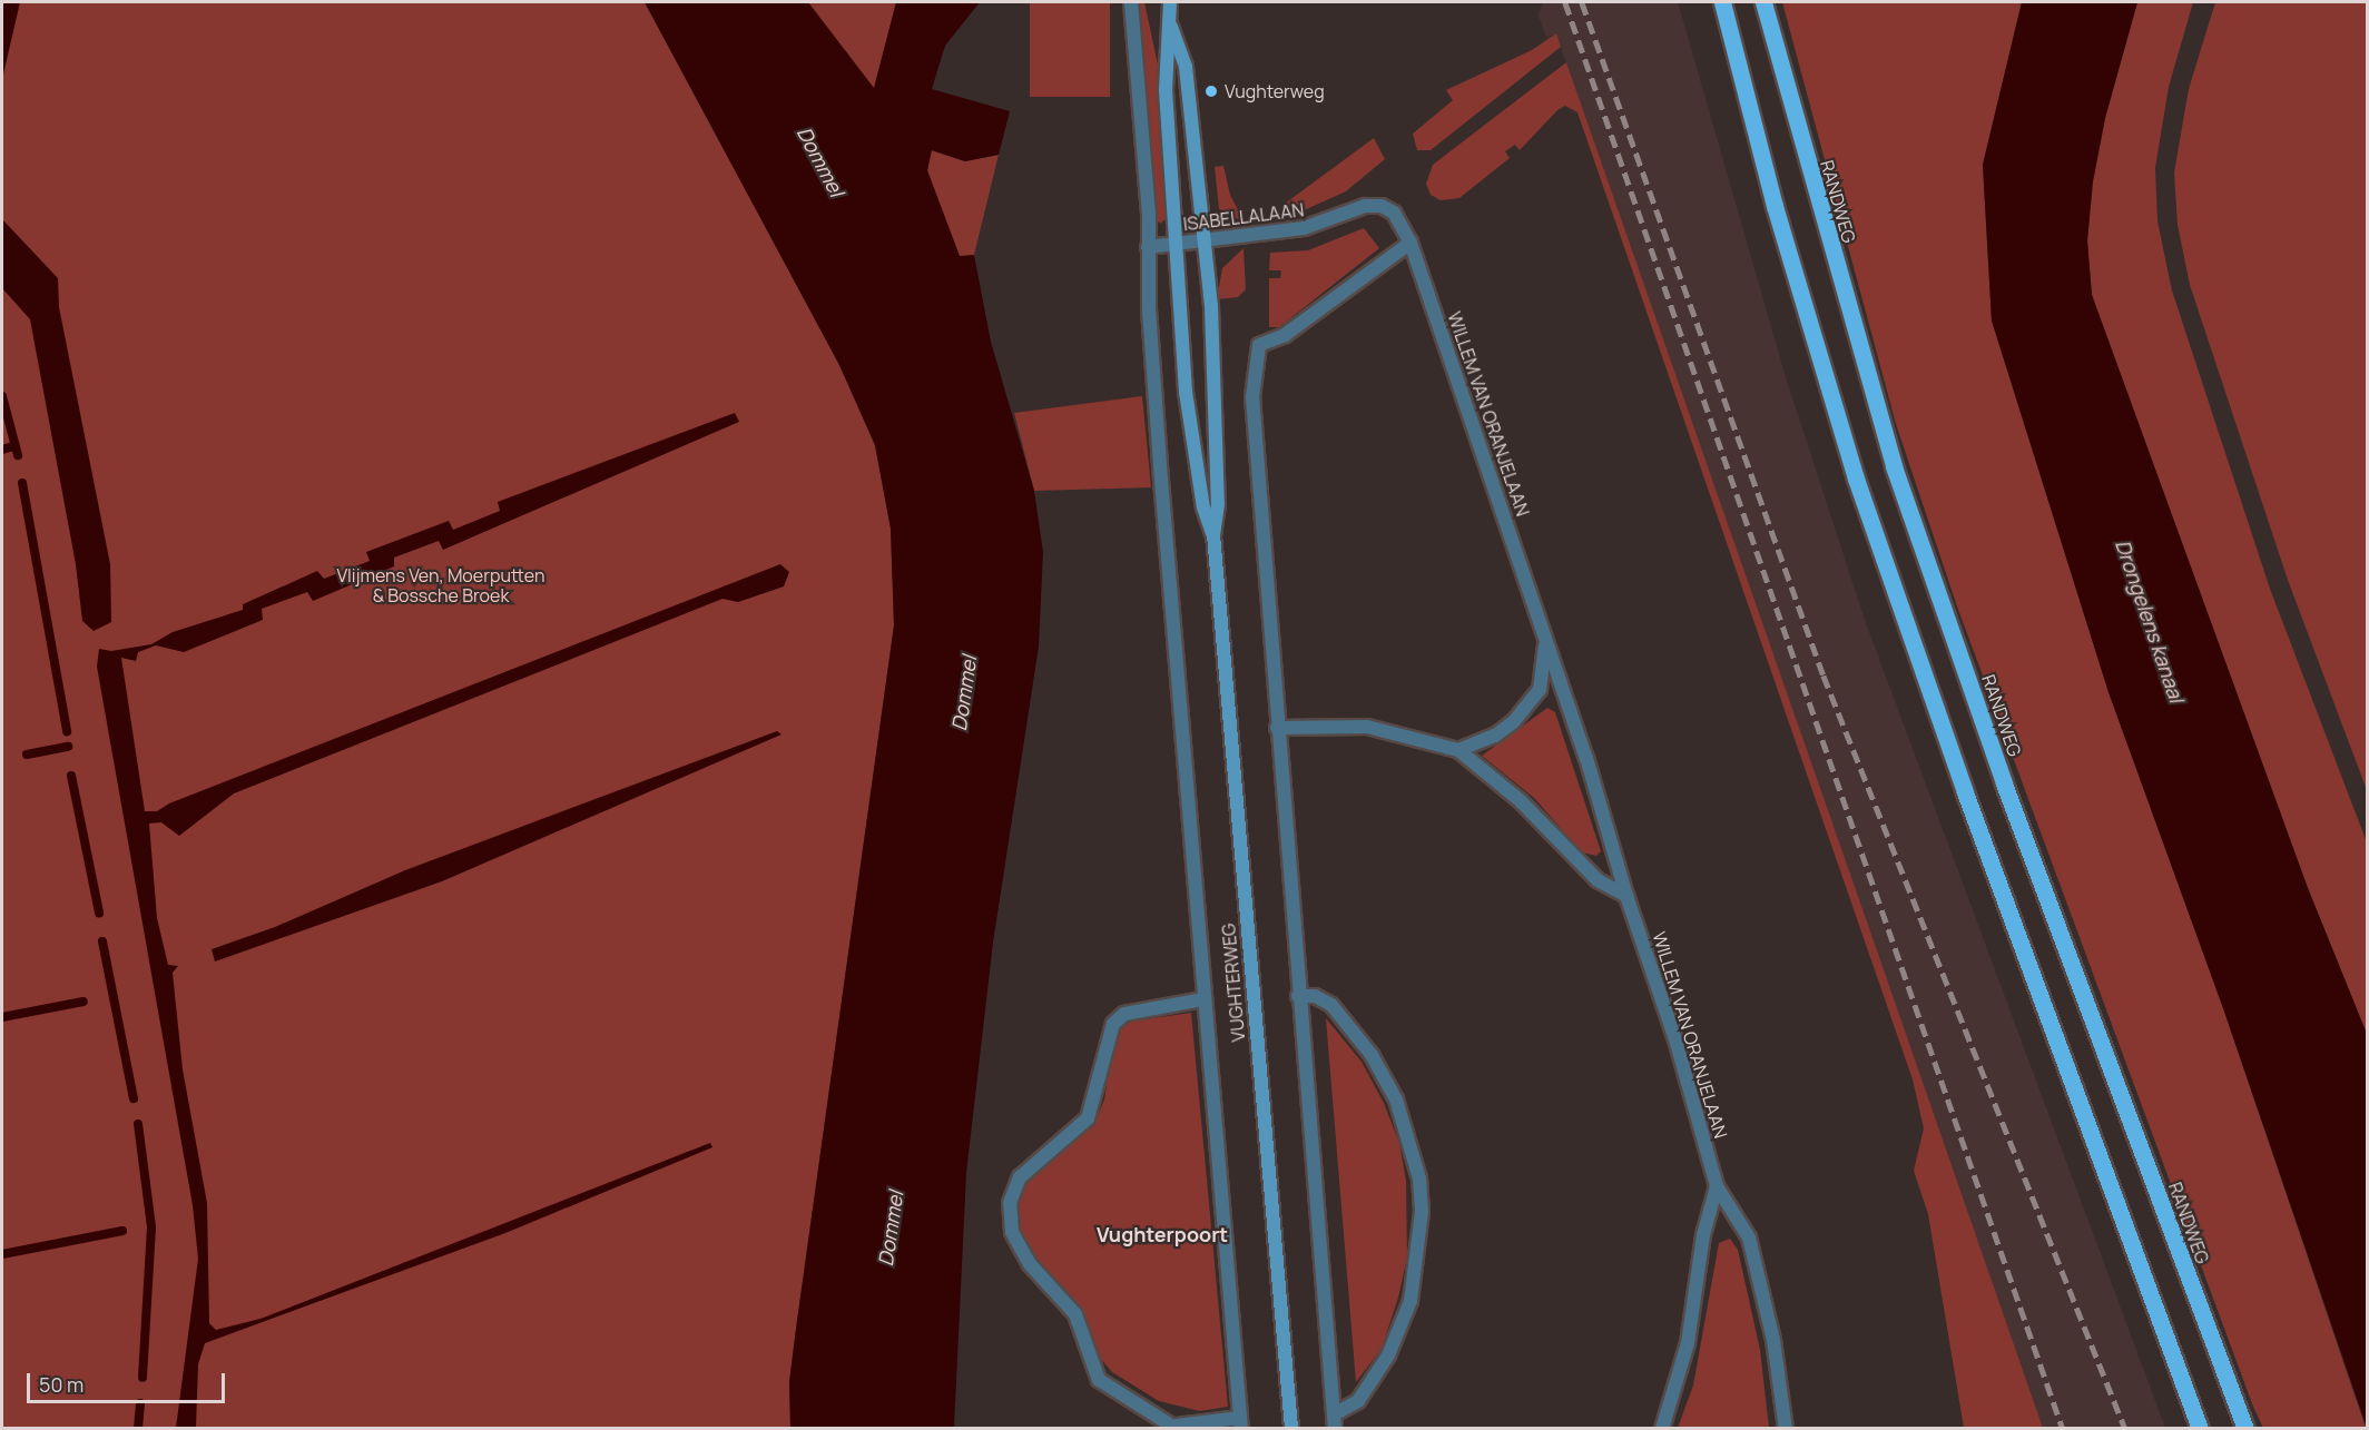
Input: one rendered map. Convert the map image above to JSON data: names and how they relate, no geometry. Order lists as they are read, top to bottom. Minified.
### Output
{"streets":{"main road":["RANDWEG","VUGHTERWEG"],"street":["ISABELLALAAN","WILLEM VAN ORANJELAAN"]},"crossings":[["ISABELLALAAN","WILLEM VAN ORANJELAAN"],["ISABELLALAAN","VUGHTERWEG"]],"districts":["Vughterpoort"],"water":["Dommel","Drongelens kanaal"],"parks":["Vlijmens Ven, Moerputten & Bossche Broek"],"places":["Vughterweg"],"scale_bar":"50 m"}
